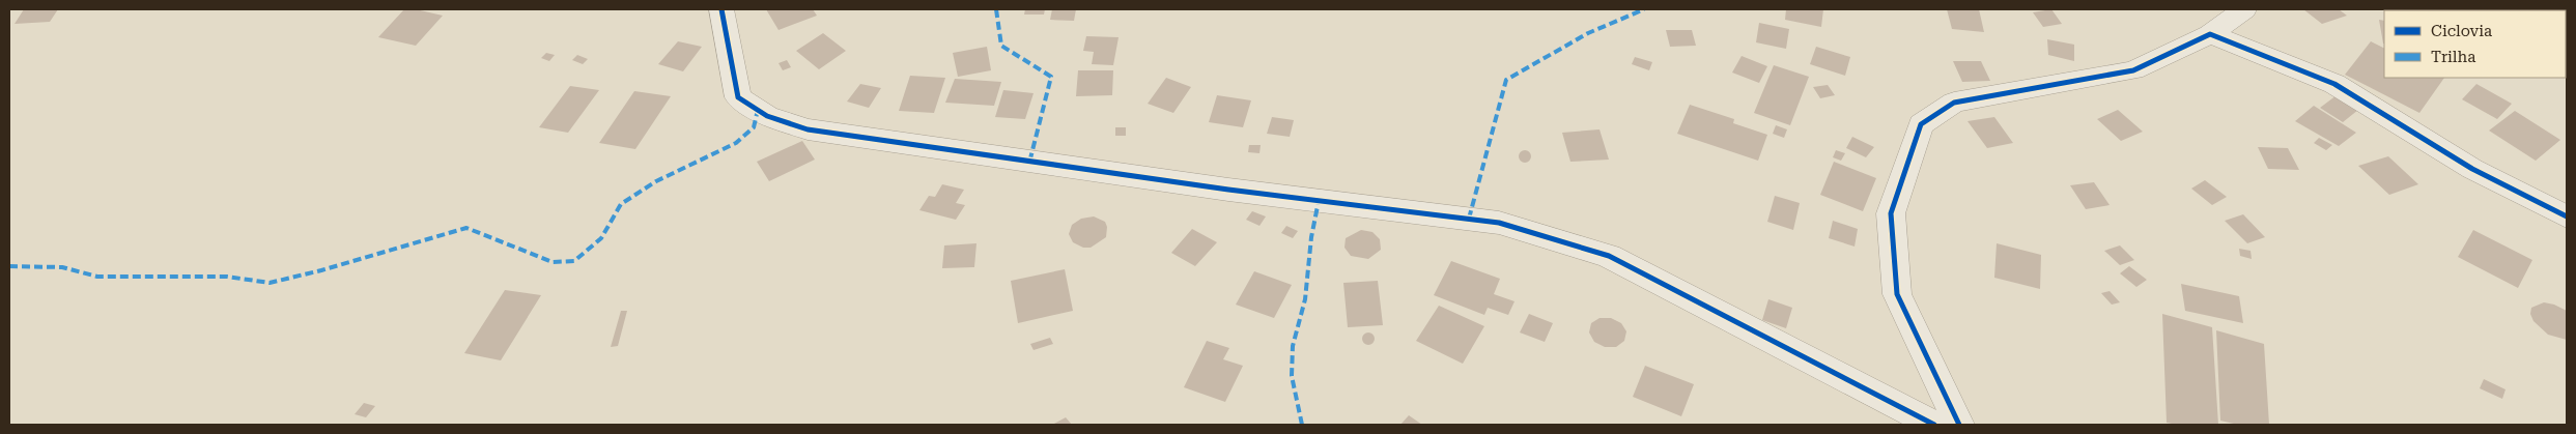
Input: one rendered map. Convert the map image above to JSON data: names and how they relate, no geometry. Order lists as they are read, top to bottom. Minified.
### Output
{"legend":["Ciclovia","Trilha"]}
